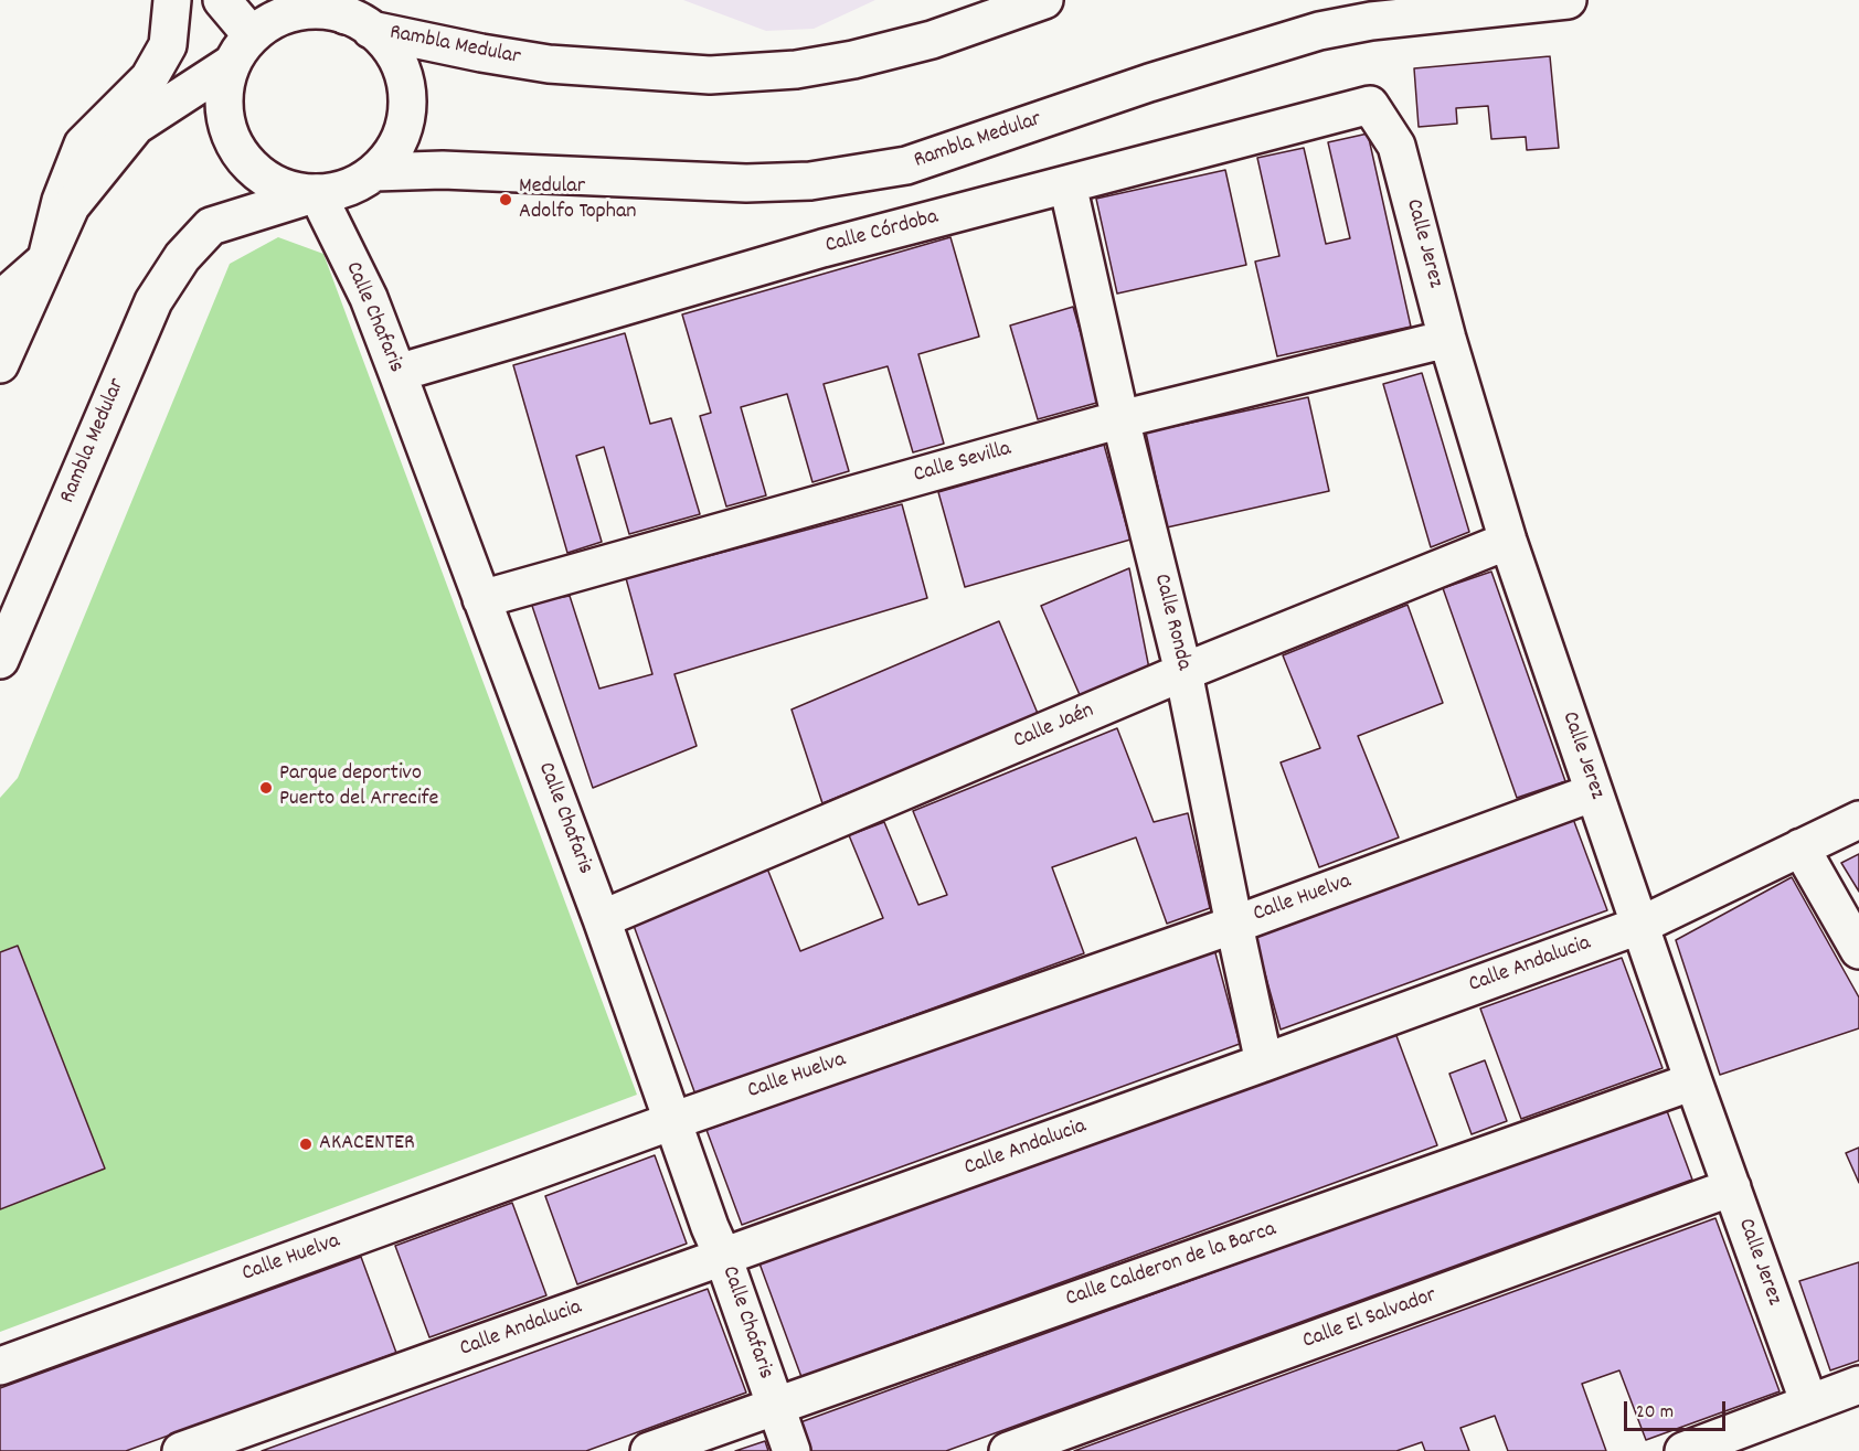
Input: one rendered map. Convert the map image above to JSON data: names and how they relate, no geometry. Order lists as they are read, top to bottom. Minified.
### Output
{"streets":{"street":["Rambla Medular","Calle Córdoba","Calle Jerez","Calle Chafaris","Calle Sevilla","Calle Ronda","Calle Jaén","Calle Huelva","Calle Andalucia","Calle Calderon de la Barca","Calle El Salvador"]},"crossings":[["Rambla Medular","Calle Chafaris"],["Calle Córdoba","Calle Jerez"],["Calle Córdoba","Calle Chafaris"],["Calle Córdoba","Calle Ronda"],["Calle Jerez","Calle Sevilla"],["Calle Jerez","Calle Jaén"],["Calle Jerez","Calle Huelva"],["Calle Jerez","Calle Andalucia"],["Calle Jerez","Calle Calderon de la Barca"],["Calle Jerez","Calle El Salvador"],["Calle Chafaris","Calle Sevilla"],["Calle Chafaris","Calle Jaén"],["Calle Chafaris","Calle Huelva"],["Calle Chafaris","Calle Andalucia"],["Calle Chafaris","Calle Calderon de la Barca"],["Calle Sevilla","Calle Ronda"],["Calle Ronda","Calle Jaén"],["Calle Ronda","Calle Huelva"],["Calle Ronda","Calle Andalucia"]],"places":["Medular Adolfo Tophan","Parque deportivo Puerto del Arrecife","AKACENTER"],"scale_bar":"20 m"}
